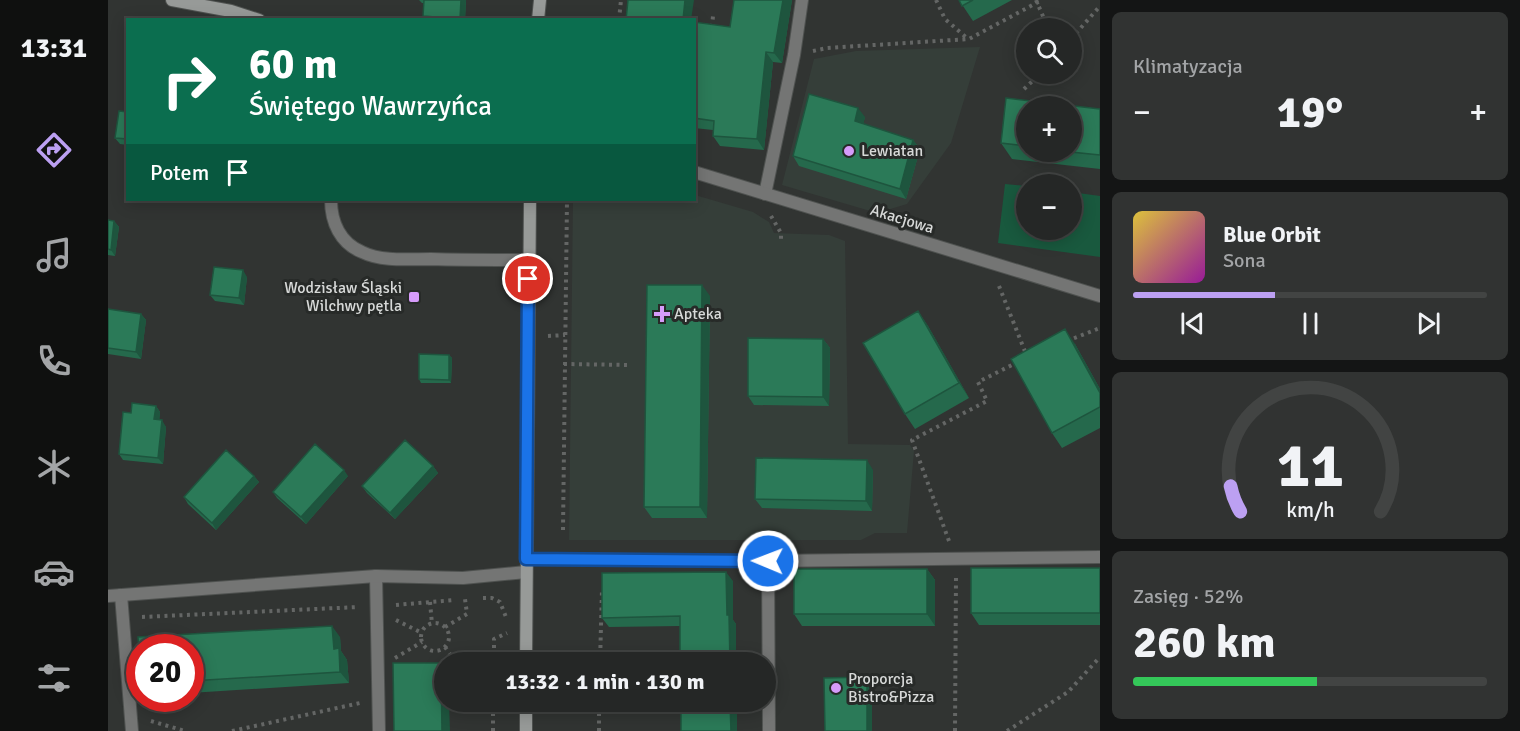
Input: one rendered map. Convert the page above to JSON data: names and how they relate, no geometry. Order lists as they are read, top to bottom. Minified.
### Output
{"streets":{"street":["Akacjowa"]},"places":{"other":["Lewiatan","Proporcja Bistro&Pizza"],"transit":["Wodzisław Śląski Wilchwy pętla"],"health":["Apteka"]},"page":{"tabs":"13:31","tile":["Klimatyzacja",["Zasięg · 52%","260 km"]],"map_buttons":["+","−"],"turn":["60 m","Świętego Wawrzyńca"],"heat":["−","19°","+"],"then":"Potem","song":["Blue Orbit","Sona"],"limit":"20","trip":"13:32 · 1 min · 130 m","gauge":["11","km/h"]}}
